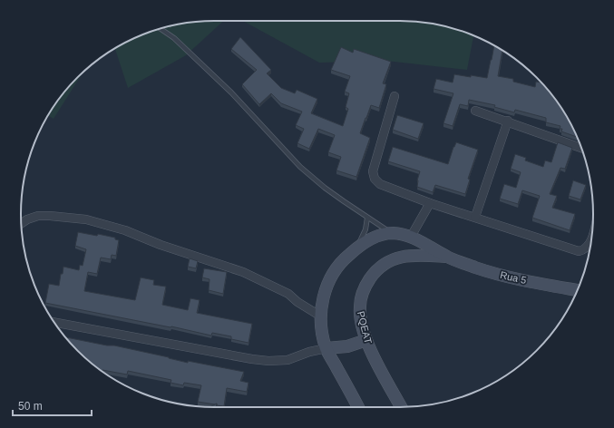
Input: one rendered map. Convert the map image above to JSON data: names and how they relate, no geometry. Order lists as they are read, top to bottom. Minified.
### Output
{"streets":{"street":["Rua 5","PQEAT"]},"crossings":[["Rua 5","PQEAT"]],"scale_bar":"50 m"}
